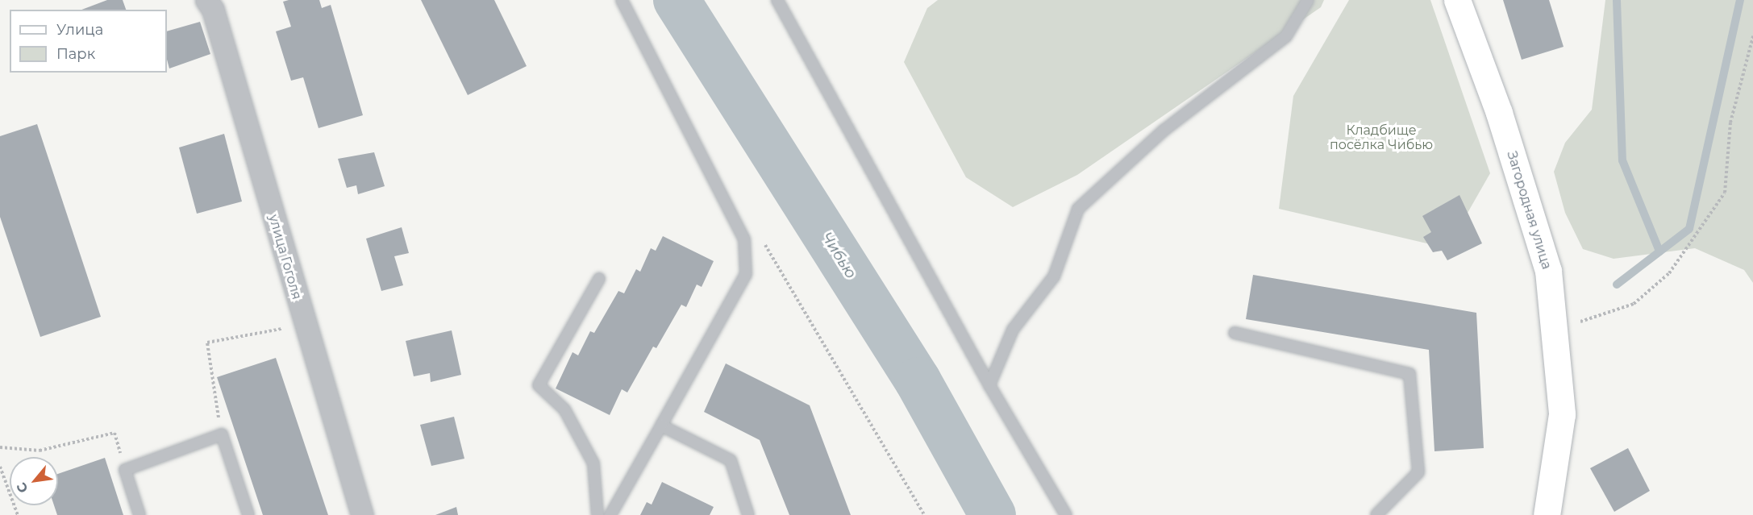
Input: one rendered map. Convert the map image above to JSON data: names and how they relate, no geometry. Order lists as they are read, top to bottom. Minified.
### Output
{"streets":{"main road":["Загородная улица"],"street":["улица Гоголя"]},"water":["Чибью"],"parks":["Кладбище посёлка Чибью"],"legend":["Улица","Парк"],"north":"bottom left"}
